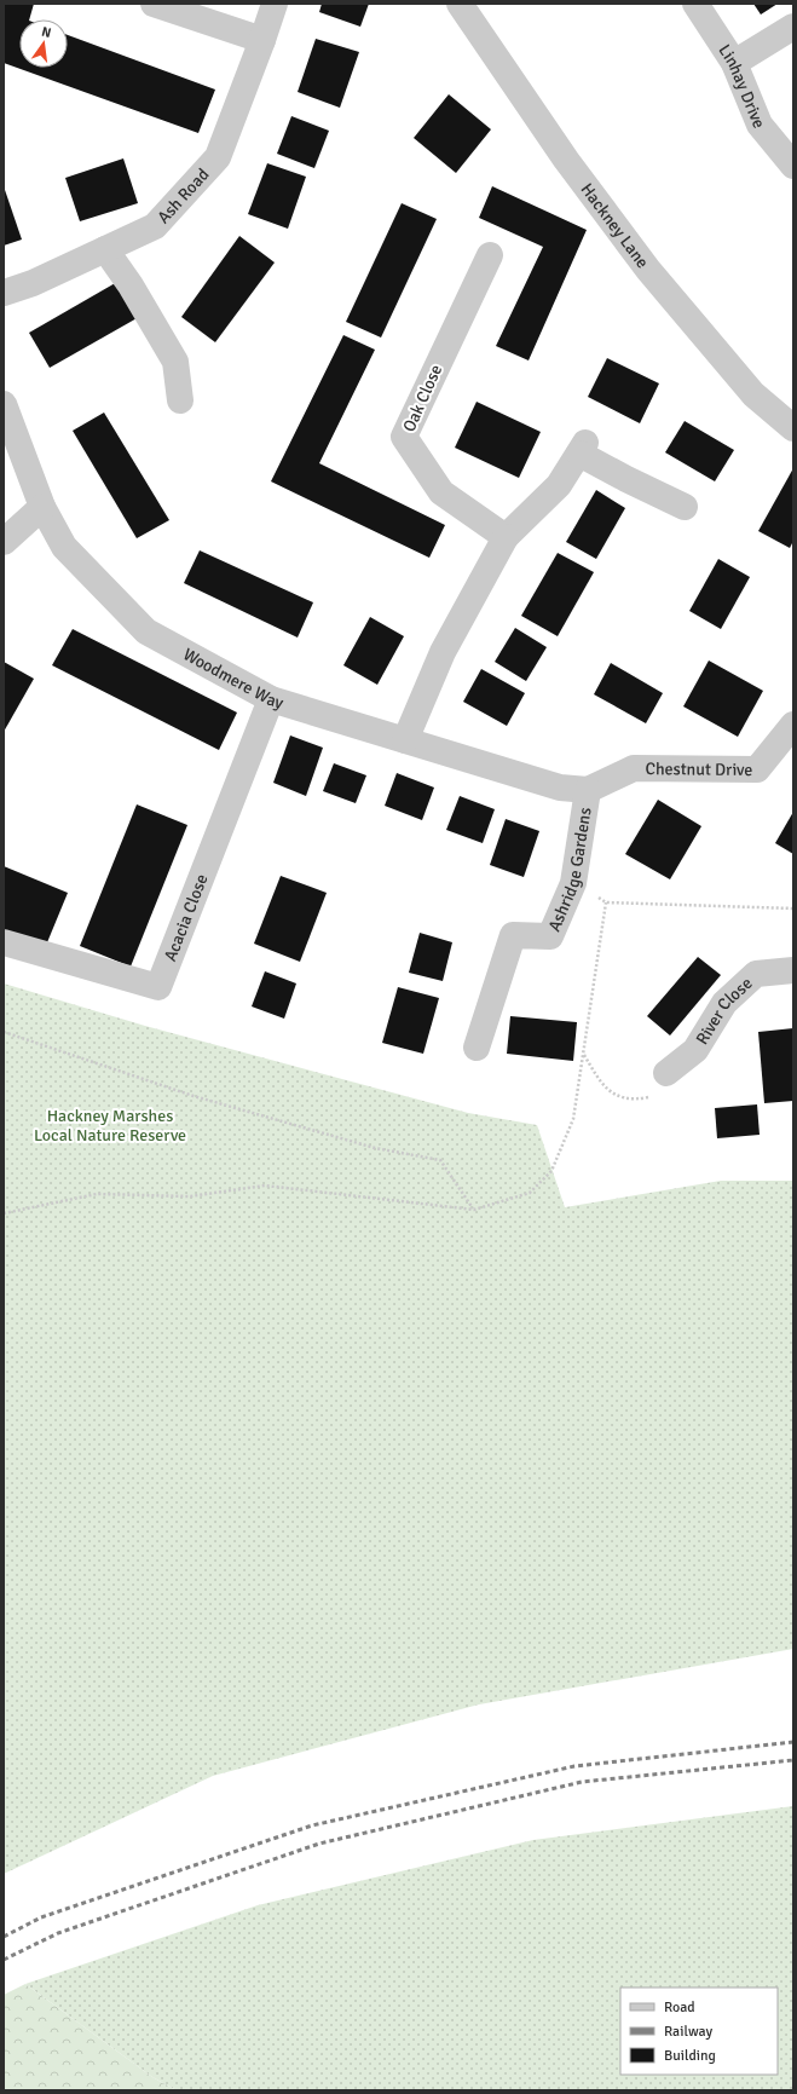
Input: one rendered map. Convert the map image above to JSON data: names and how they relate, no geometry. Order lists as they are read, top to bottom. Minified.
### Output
{"streets":{"street":["Linhay Drive","Ash Road","Hackney Lane","Oak Close","Woodmere Way","Chestnut Drive","Ashridge Gardens","Acacia Close","River Close"]},"crossings":[["Woodmere Way","Chestnut Drive"],["Woodmere Way","Ashridge Gardens"],["Woodmere Way","Acacia Close"],["Chestnut Drive","Ashridge Gardens"]],"parks":["Hackney Marshes Local Nature Reserve"],"legend":["Road","Railway","Building"],"north":"top"}
